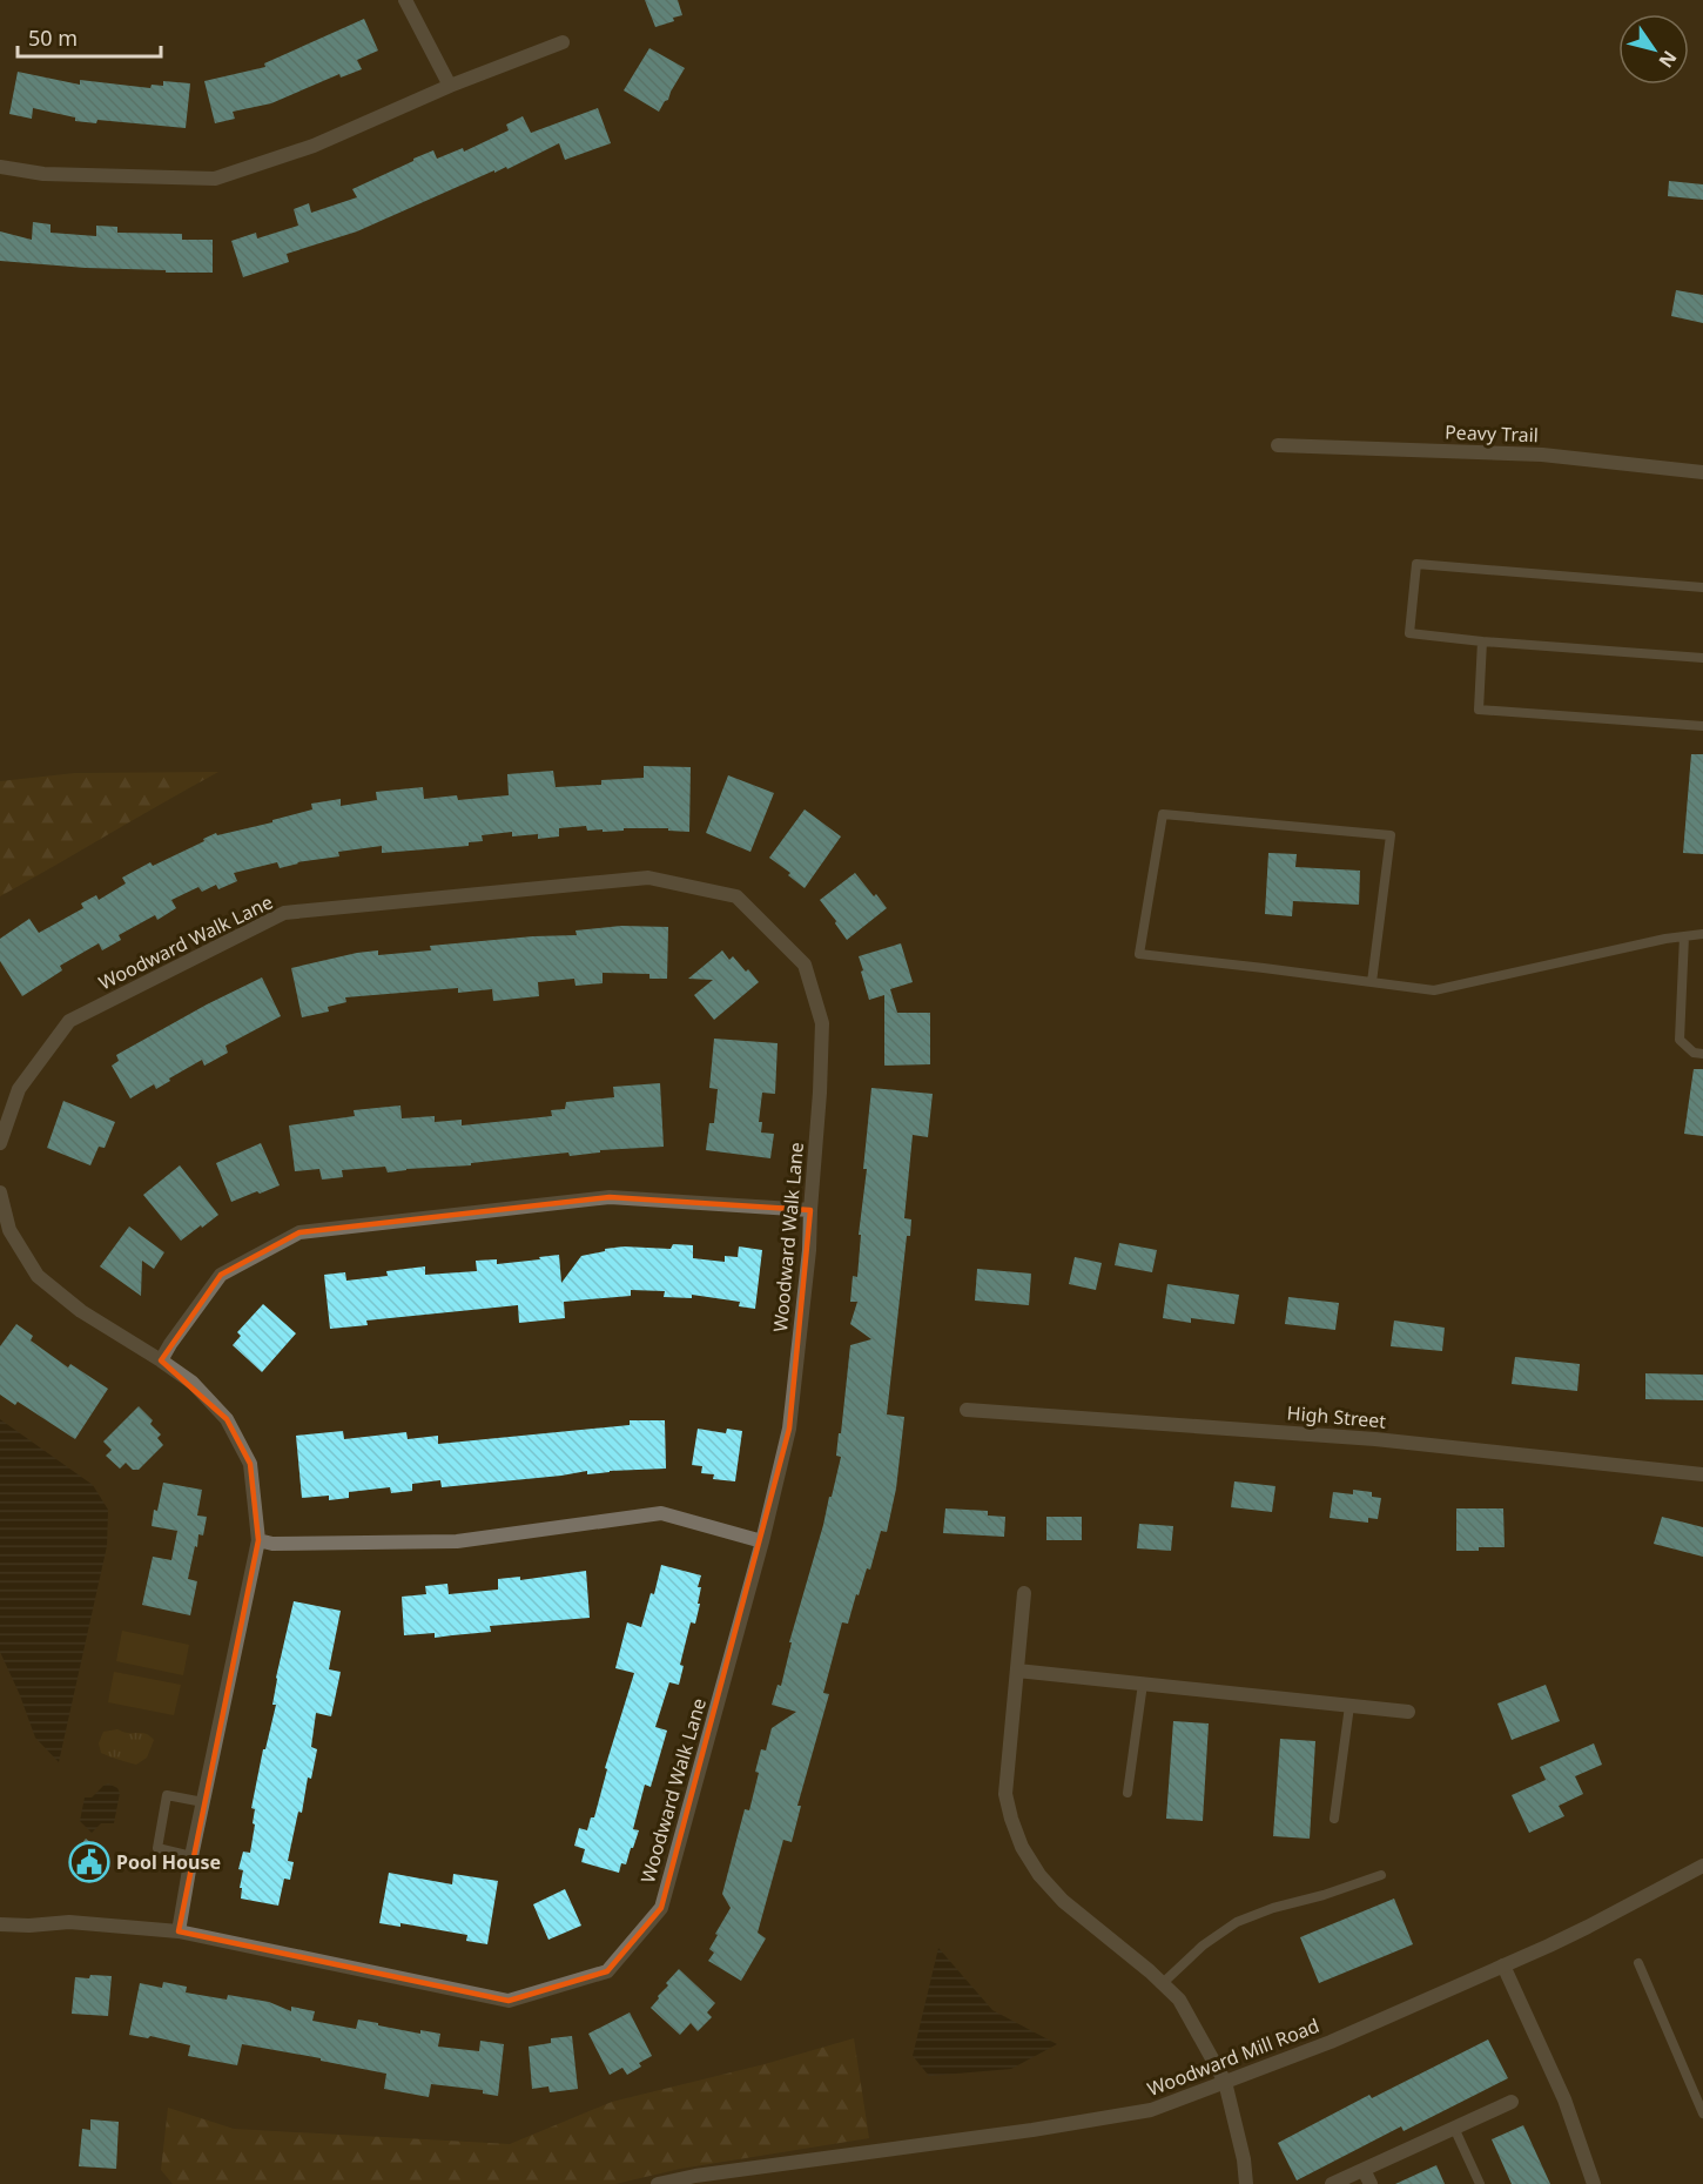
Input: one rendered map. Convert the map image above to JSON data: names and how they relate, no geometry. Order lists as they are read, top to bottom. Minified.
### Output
{"streets":{"street":["Peavy Trail","Woodward Walk Lane","High Street","Woodward Mill Road"]},"places":{"public building":["Pool House"]},"scale_bar":"50 m","north":"bottom right"}
